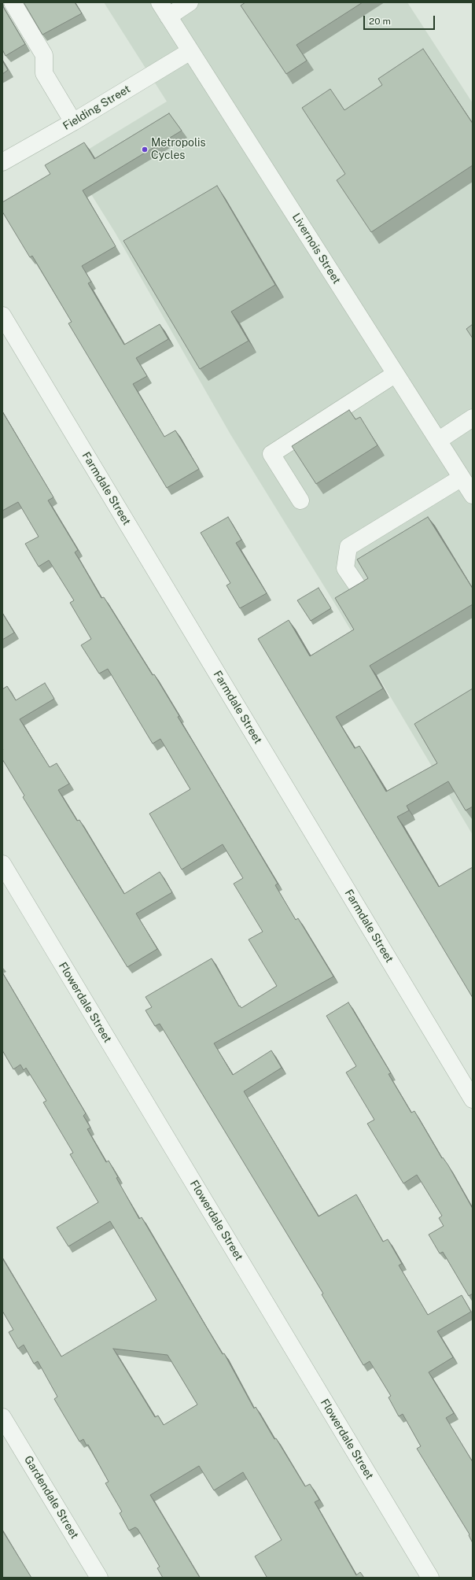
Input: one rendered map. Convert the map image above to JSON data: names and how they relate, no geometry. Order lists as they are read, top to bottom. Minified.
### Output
{"streets":{"street":["Fielding Street","Livernois Street","Farmdale Street","Flowerdale Street","Gardendale Street"]},"crossings":[["Fielding Street","Livernois Street"]],"places":["Metropolis Cycles"],"scale_bar":"20 m"}
